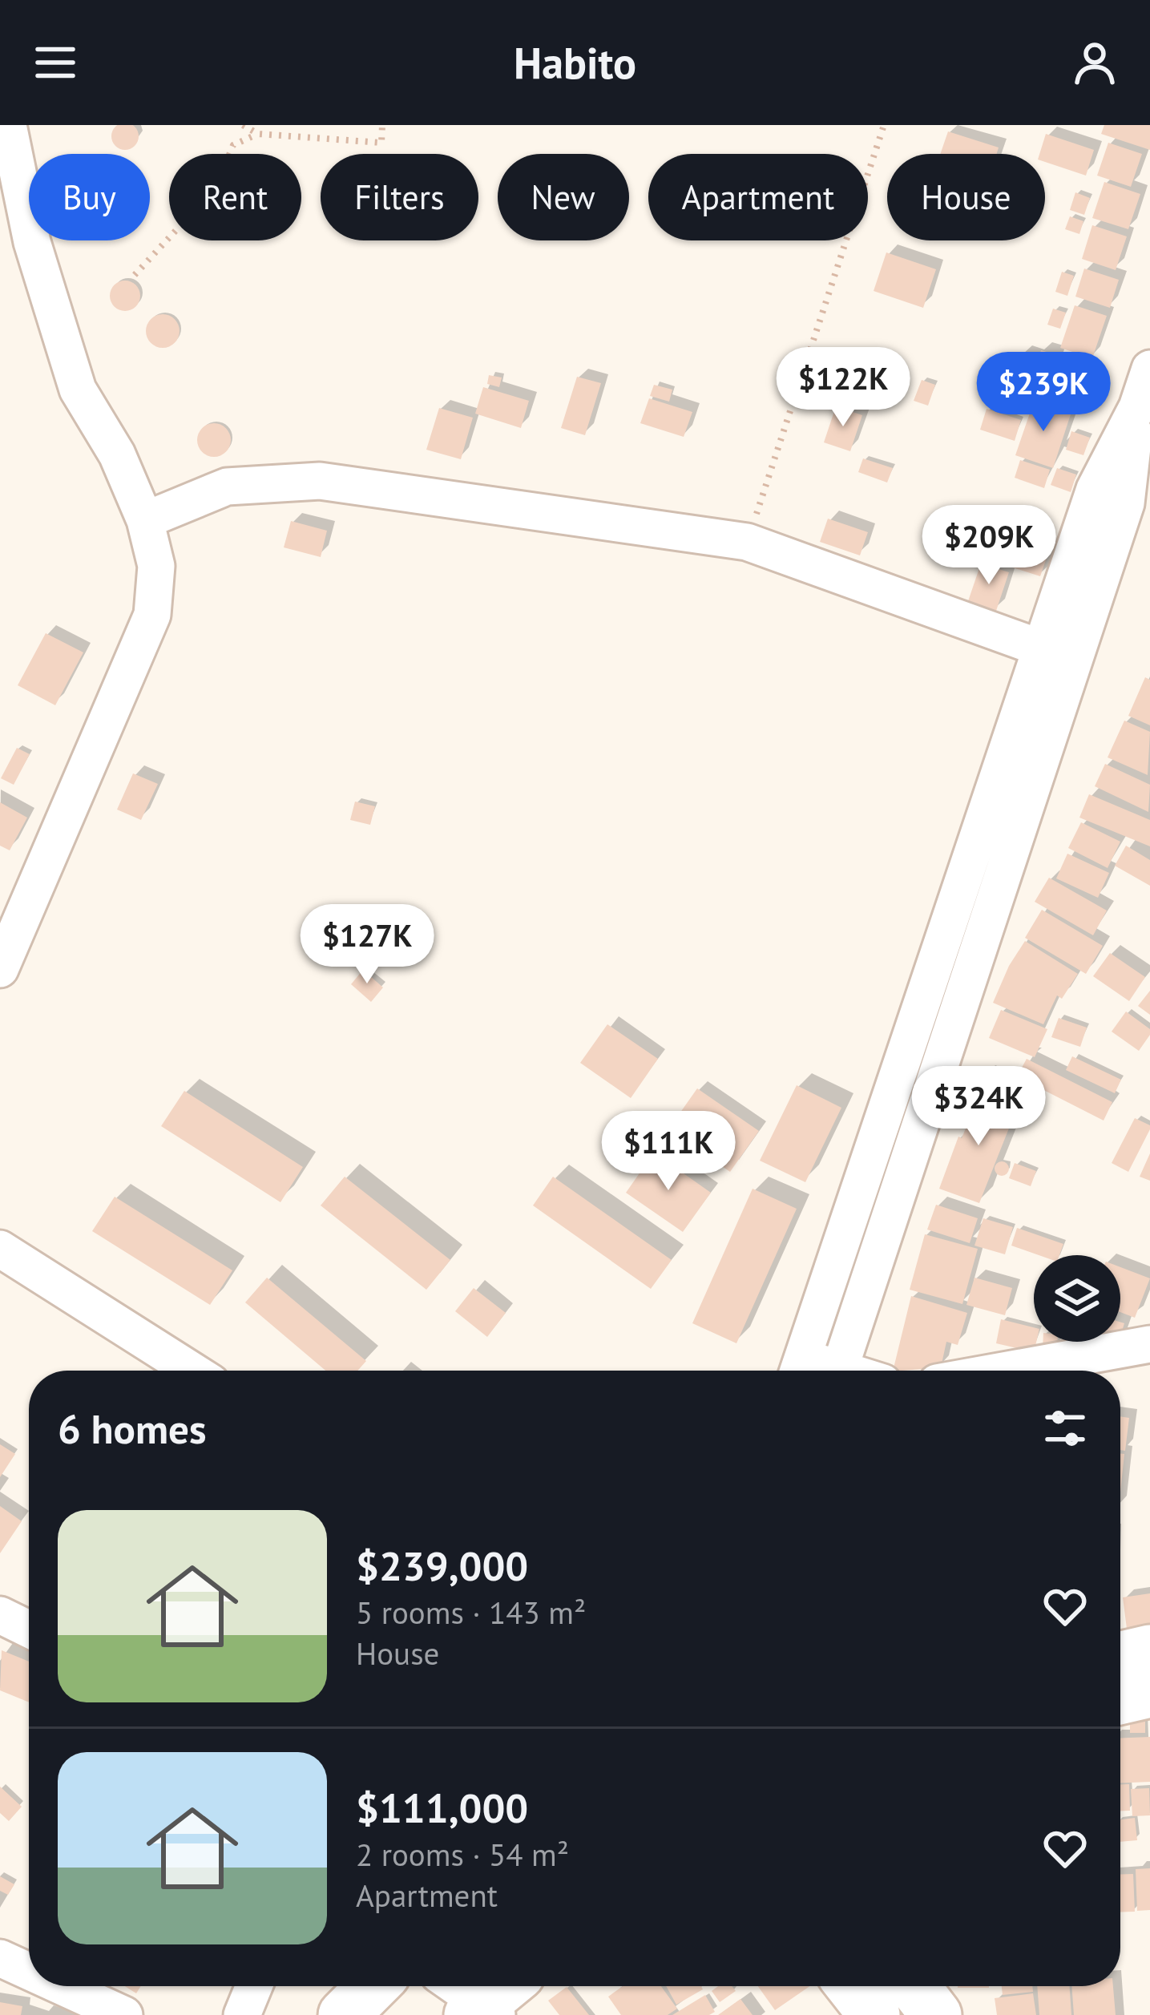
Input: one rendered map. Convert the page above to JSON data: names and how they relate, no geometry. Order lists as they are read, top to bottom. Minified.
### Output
{"page":{"header":"Habito","chip":["Buy","Rent","Filters","New","Apartment","House"],"price":["$122K","$239K","$209K","$127K","$324K","$111K"],"heading":"6 homes","list":[{"name":"$239,000","note":"5 rooms · 143 m² · House"},{"name":"$111,000","note":"2 rooms · 54 m² · Apartment"}]}}
